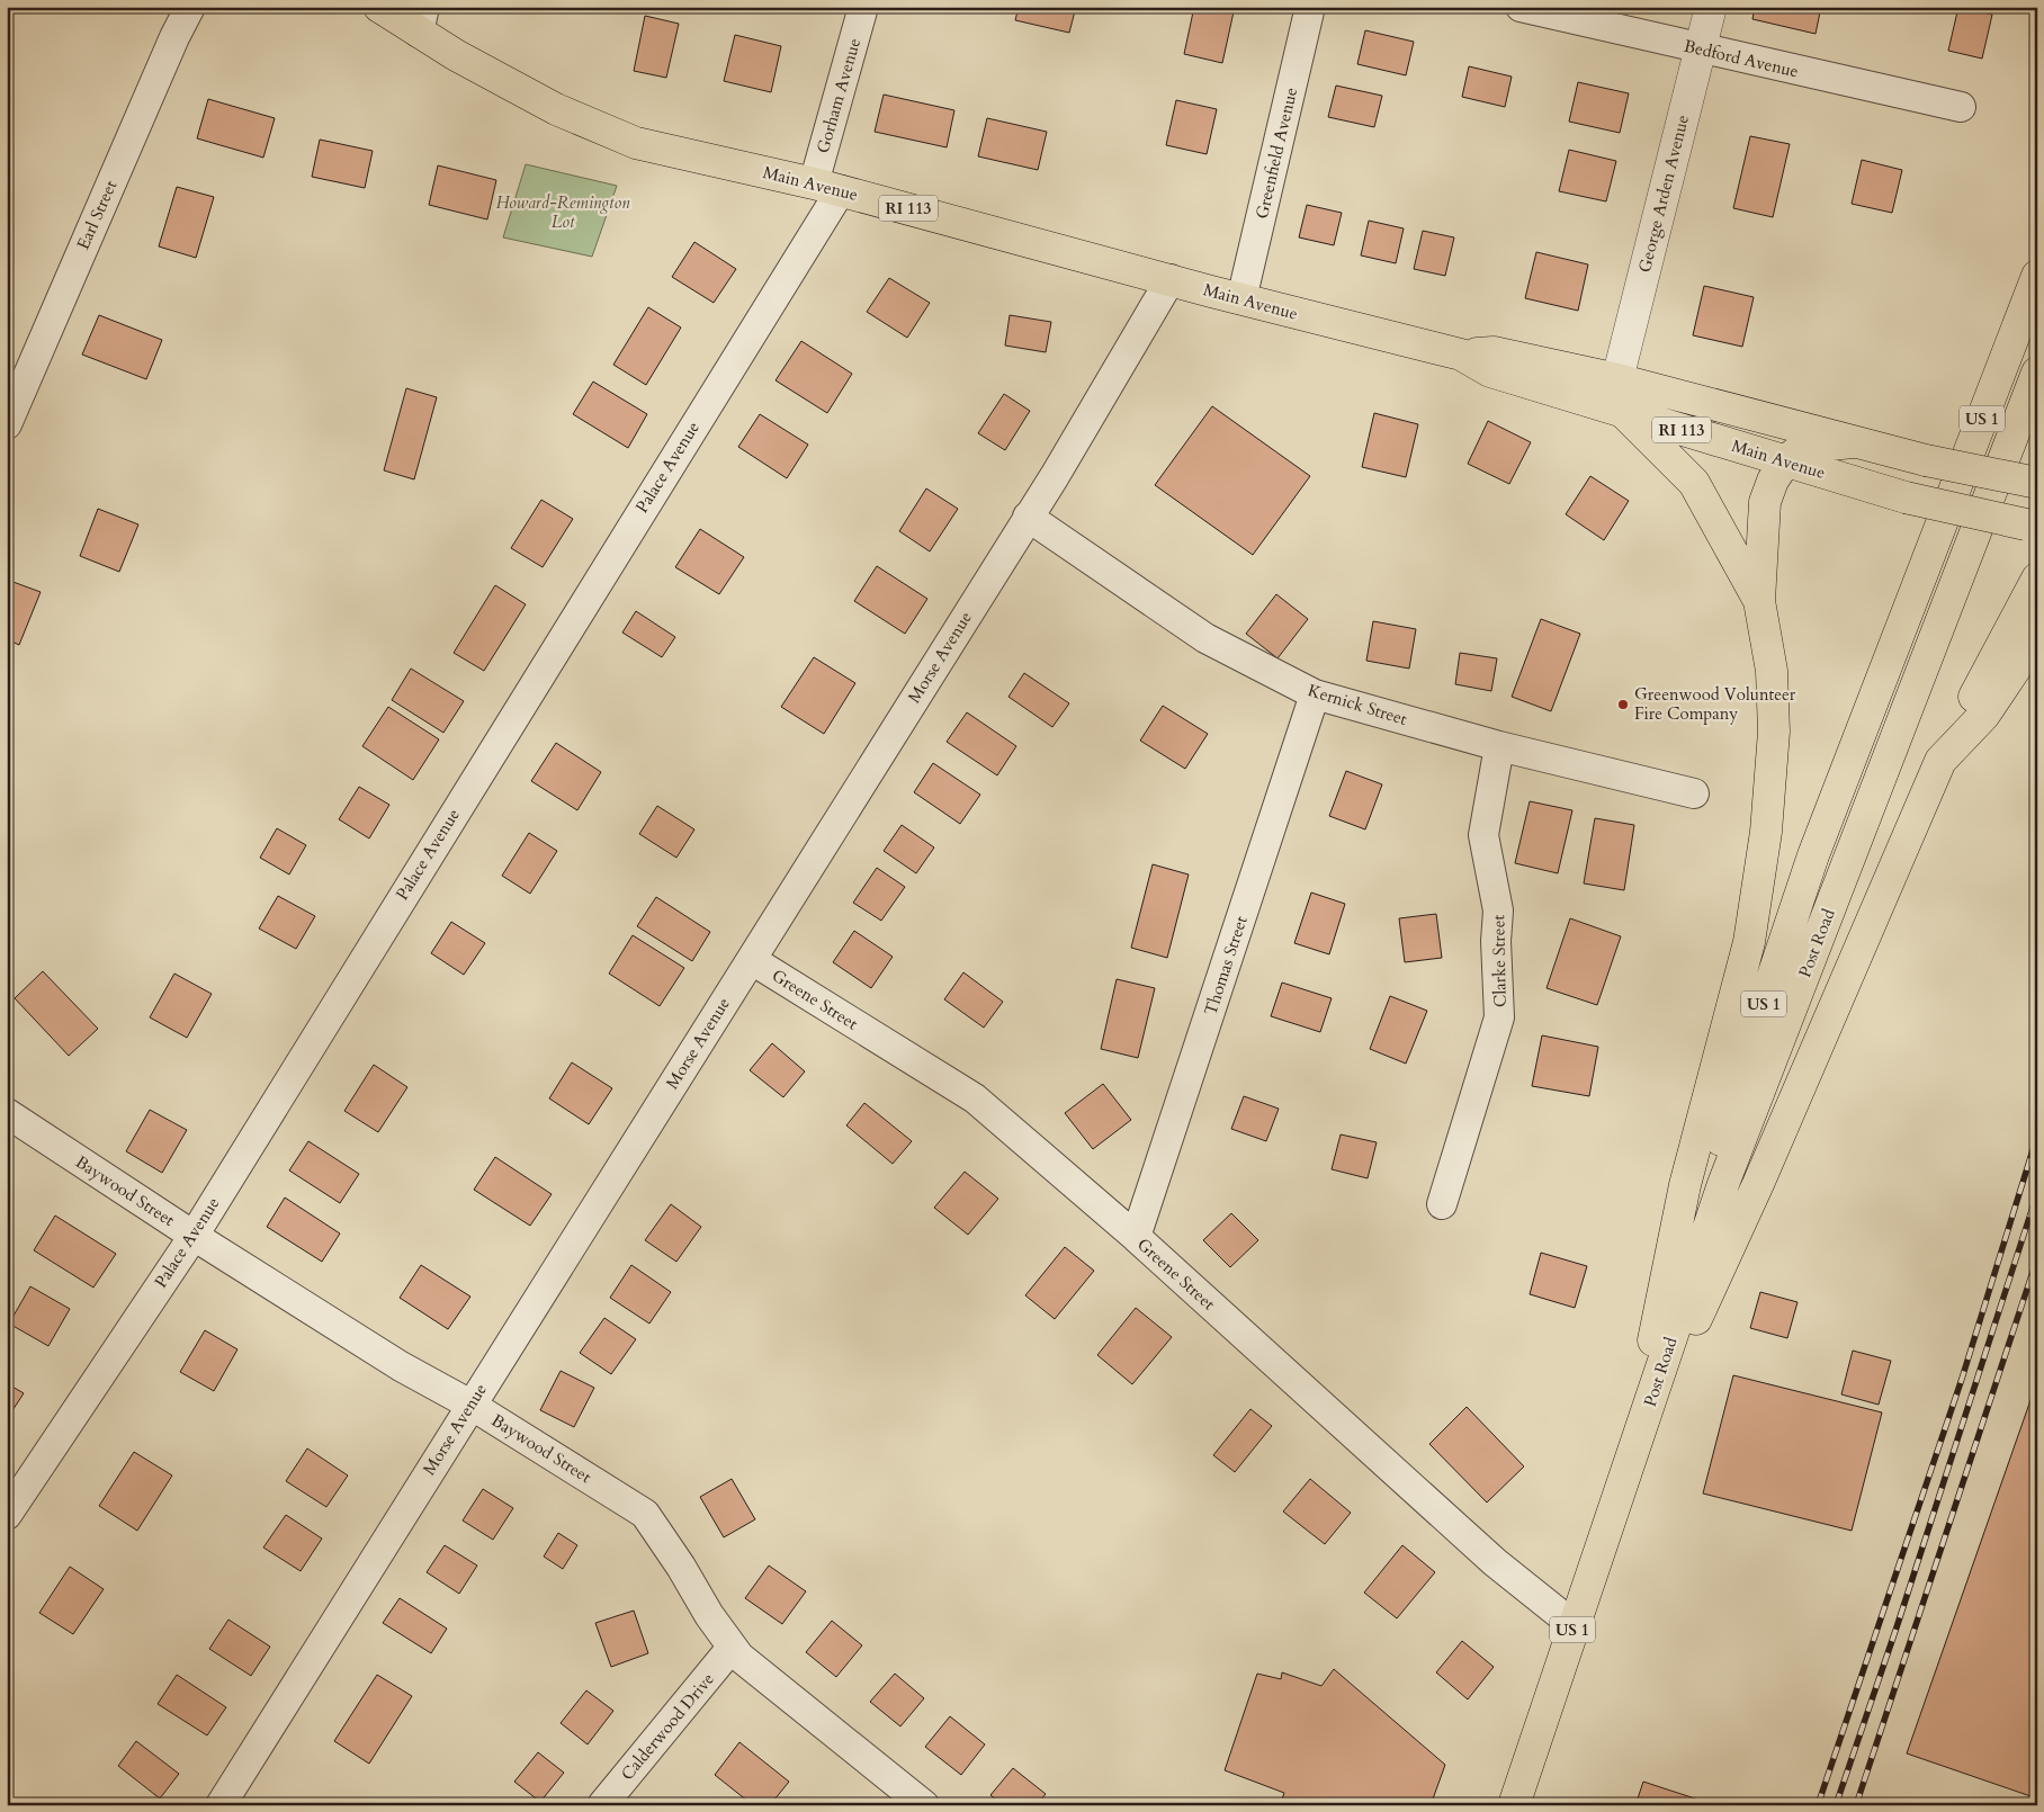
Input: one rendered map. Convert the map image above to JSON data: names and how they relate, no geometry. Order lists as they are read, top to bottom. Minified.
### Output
{"streets":{"main road":["Main Avenue","RI 113","US 1","Post Road"],"street":["Bedford Avenue","Gorham Avenue","Greenfield Avenue","George Arden Avenue","Earl Street","Palace Avenue","Morse Avenue","Kernick Street","Clarke Street","Thomas Street","Greene Street","Baywood Street","Calderwood Drive"]},"crossings":[["Bedford Avenue","George Arden Avenue"],["Gorham Avenue","Main Avenue"],["Gorham Avenue","Palace Avenue"],["Greenfield Avenue","Main Avenue"],["Main Avenue","George Arden Avenue"],["Main Avenue","Palace Avenue"],["Main Avenue","Morse Avenue"],["Palace Avenue","Baywood Street"],["Morse Avenue","Kernick Street"],["Morse Avenue","Greene Street"],["Morse Avenue","Baywood Street"],["Kernick Street","Clarke Street"],["Kernick Street","Thomas Street"],["Post Road","Greene Street"],["Thomas Street","Greene Street"],["Baywood Street","Calderwood Drive"]],"parks":["Howard-Remington Lot"],"places":["Greenwood Volunteer Fire Company"]}
